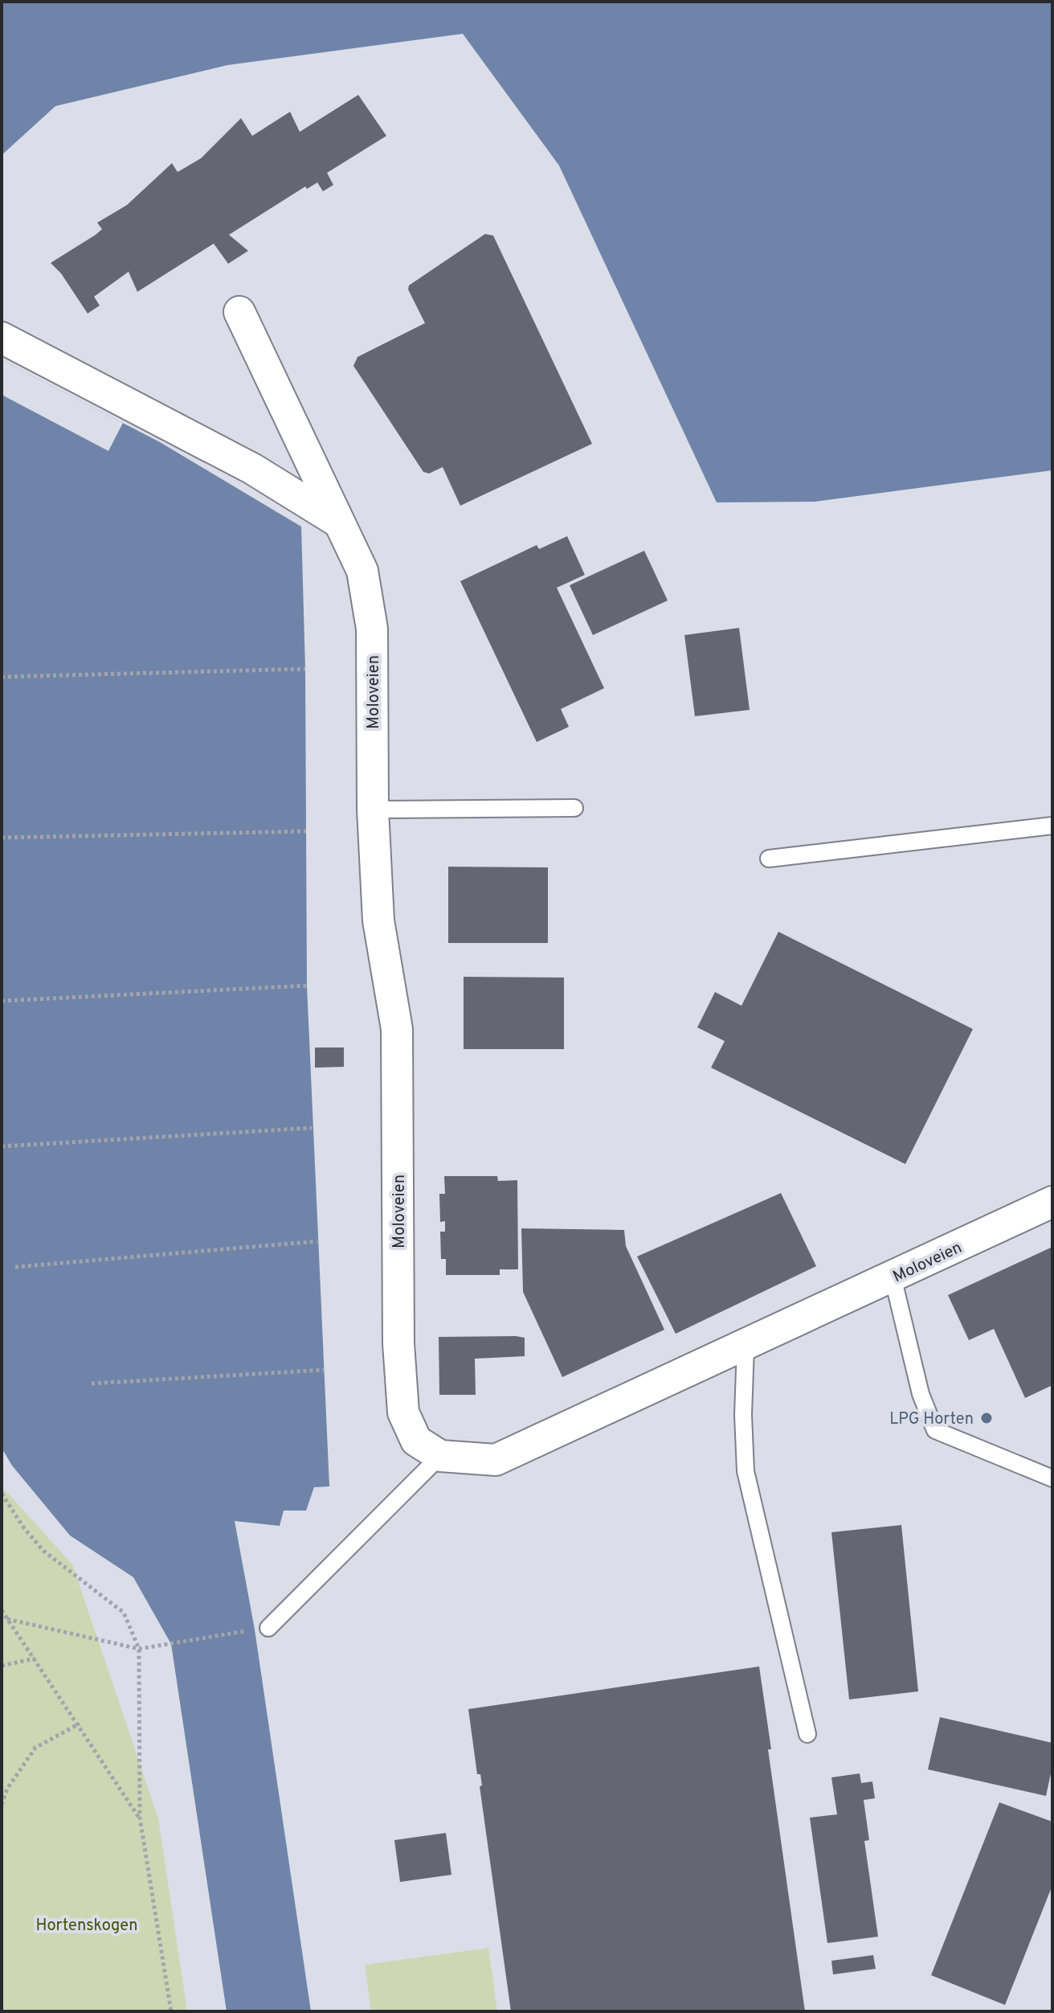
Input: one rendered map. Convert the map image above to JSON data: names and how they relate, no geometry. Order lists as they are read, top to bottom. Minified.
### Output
{"streets":{"street":["Moloveien"]},"parks":["Hortenskogen"],"places":["LPG Horten"]}
